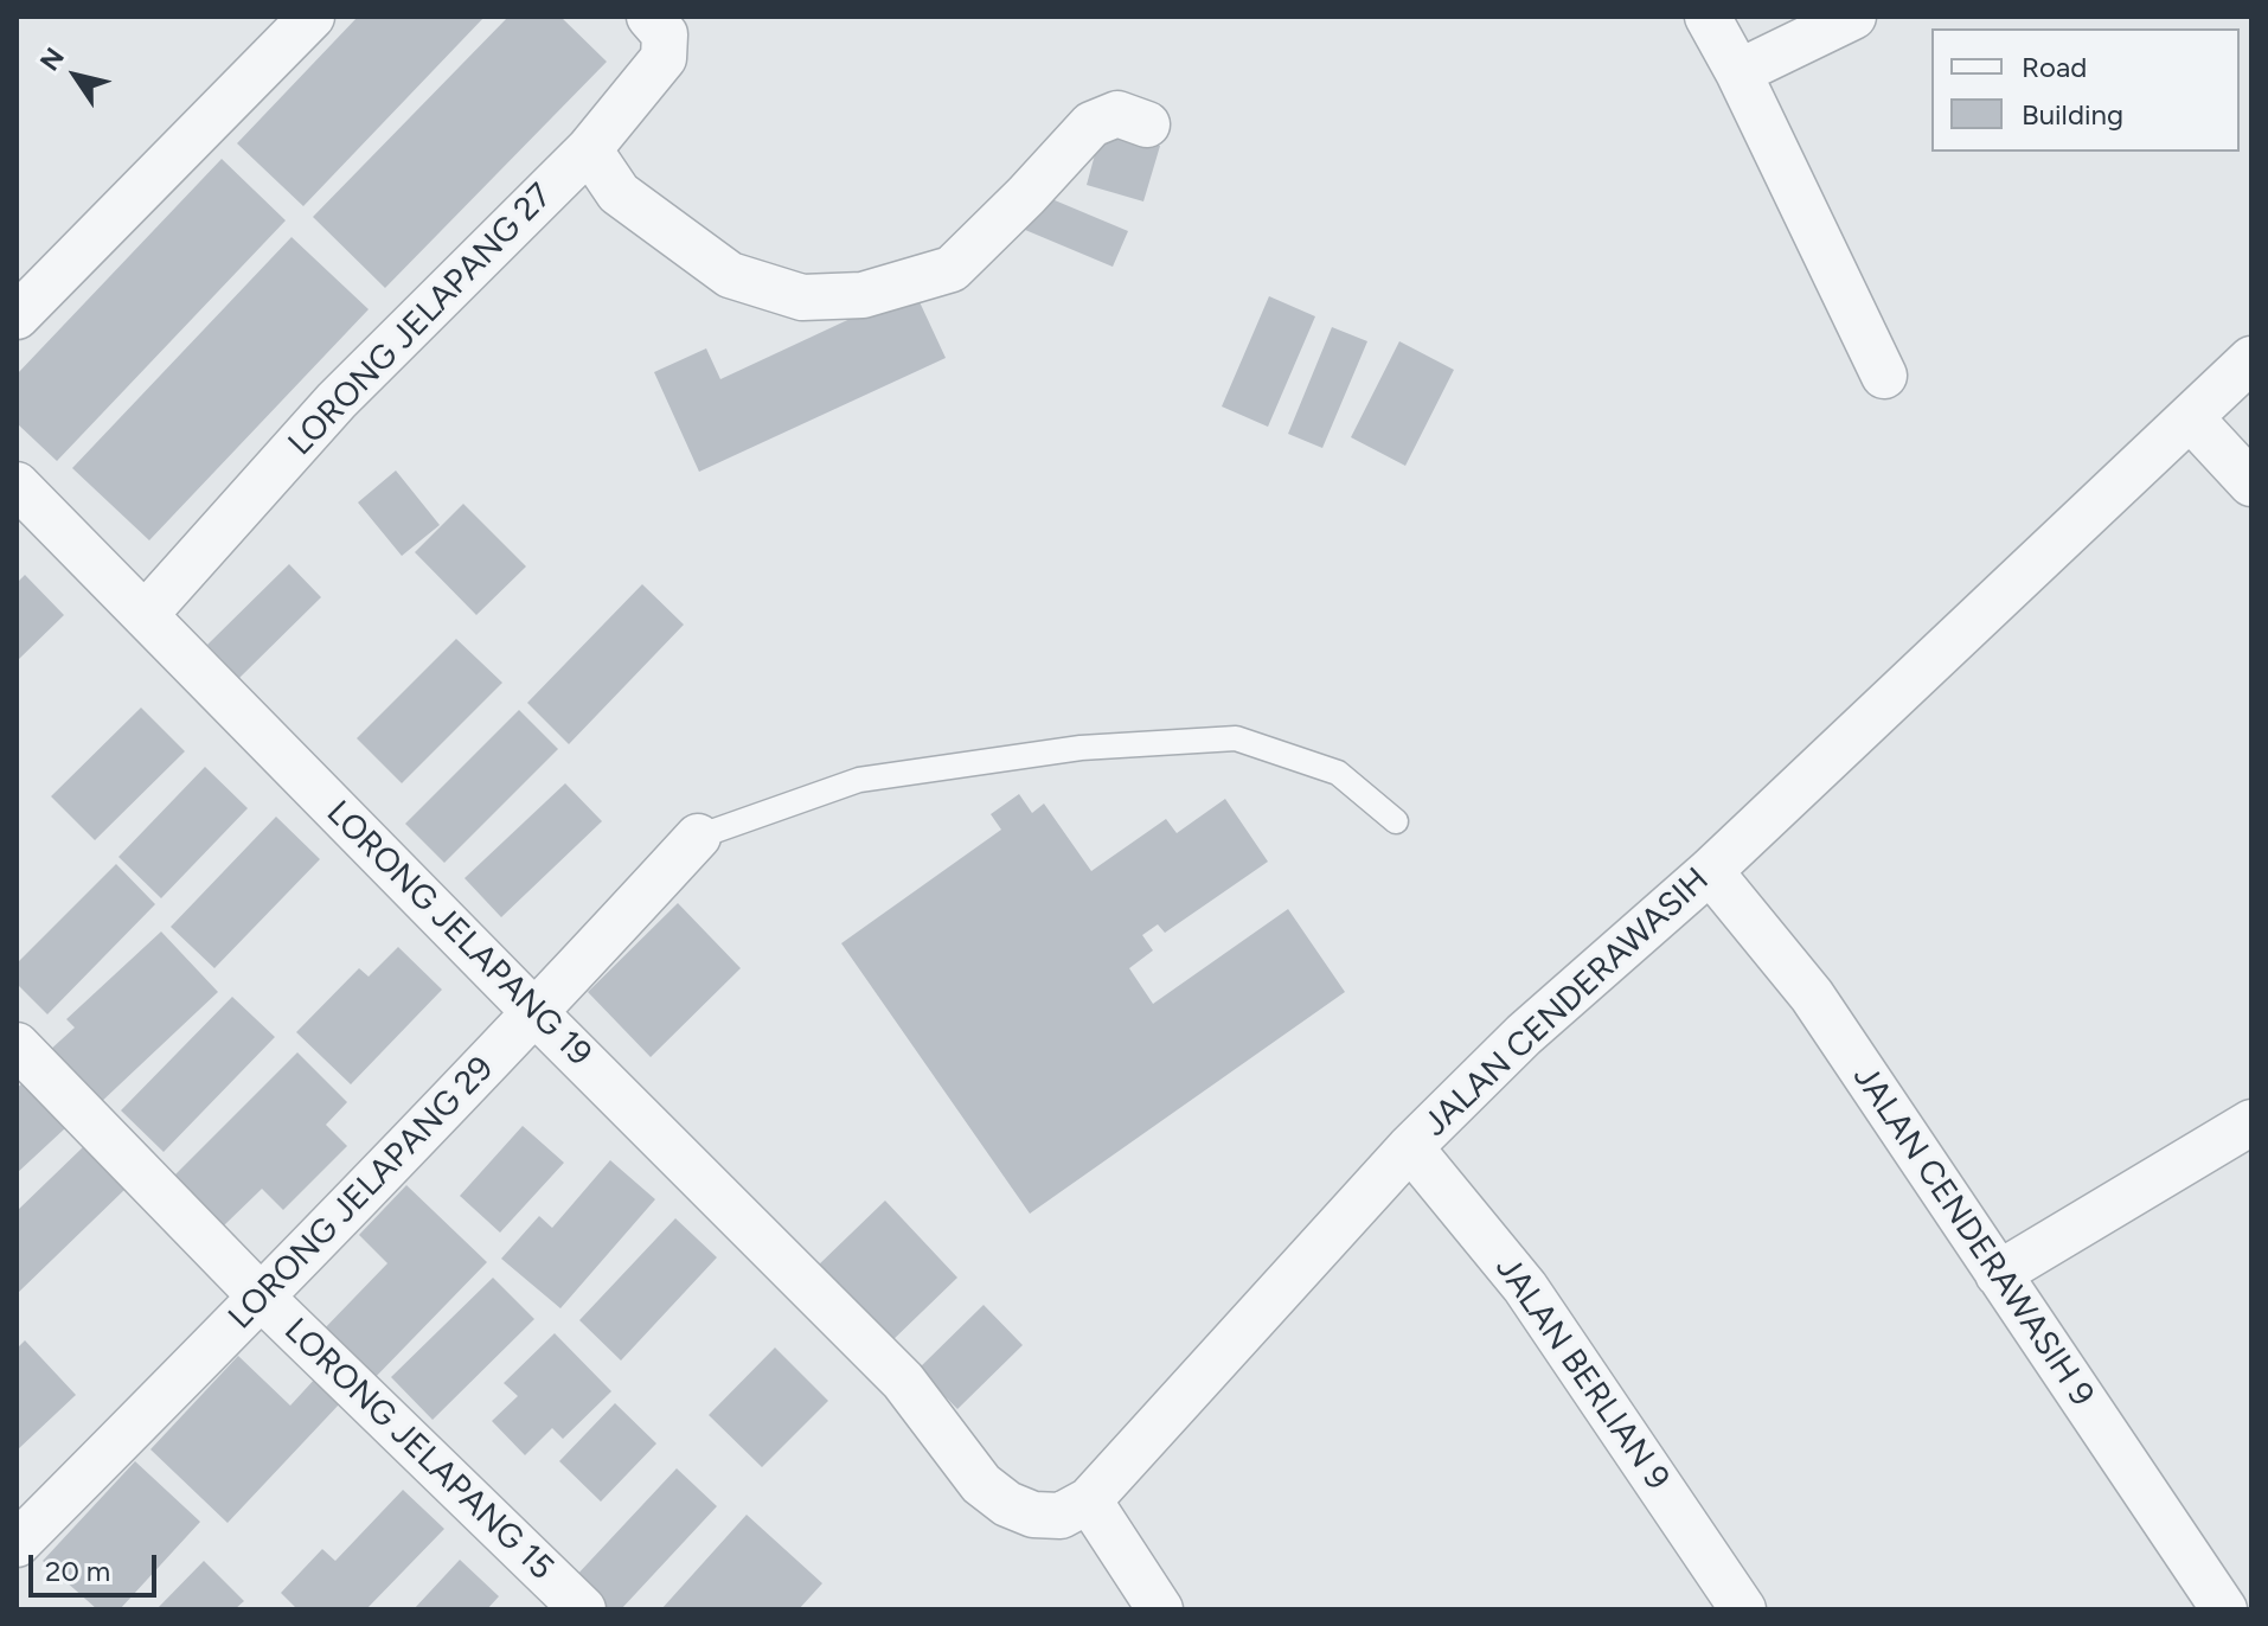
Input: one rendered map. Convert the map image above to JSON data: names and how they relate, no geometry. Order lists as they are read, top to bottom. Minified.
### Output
{"streets":{"street":["LORONG JELAPANG 27","LORONG JELAPANG 19","JALAN CENDERAWASIH","LORONG JELAPANG 29","JALAN CENDERAWASIH 9","JALAN BERLIAN 9","LORONG JELAPANG 15"]},"crossings":[["LORONG JELAPANG 27","LORONG JELAPANG 19"],["LORONG JELAPANG 19","JALAN CENDERAWASIH"],["LORONG JELAPANG 19","LORONG JELAPANG 29"],["JALAN CENDERAWASIH","JALAN CENDERAWASIH 9"],["JALAN CENDERAWASIH","JALAN BERLIAN 9"],["LORONG JELAPANG 29","LORONG JELAPANG 15"]],"legend":["Road","Building"],"scale_bar":"20 m","north":"top left"}
